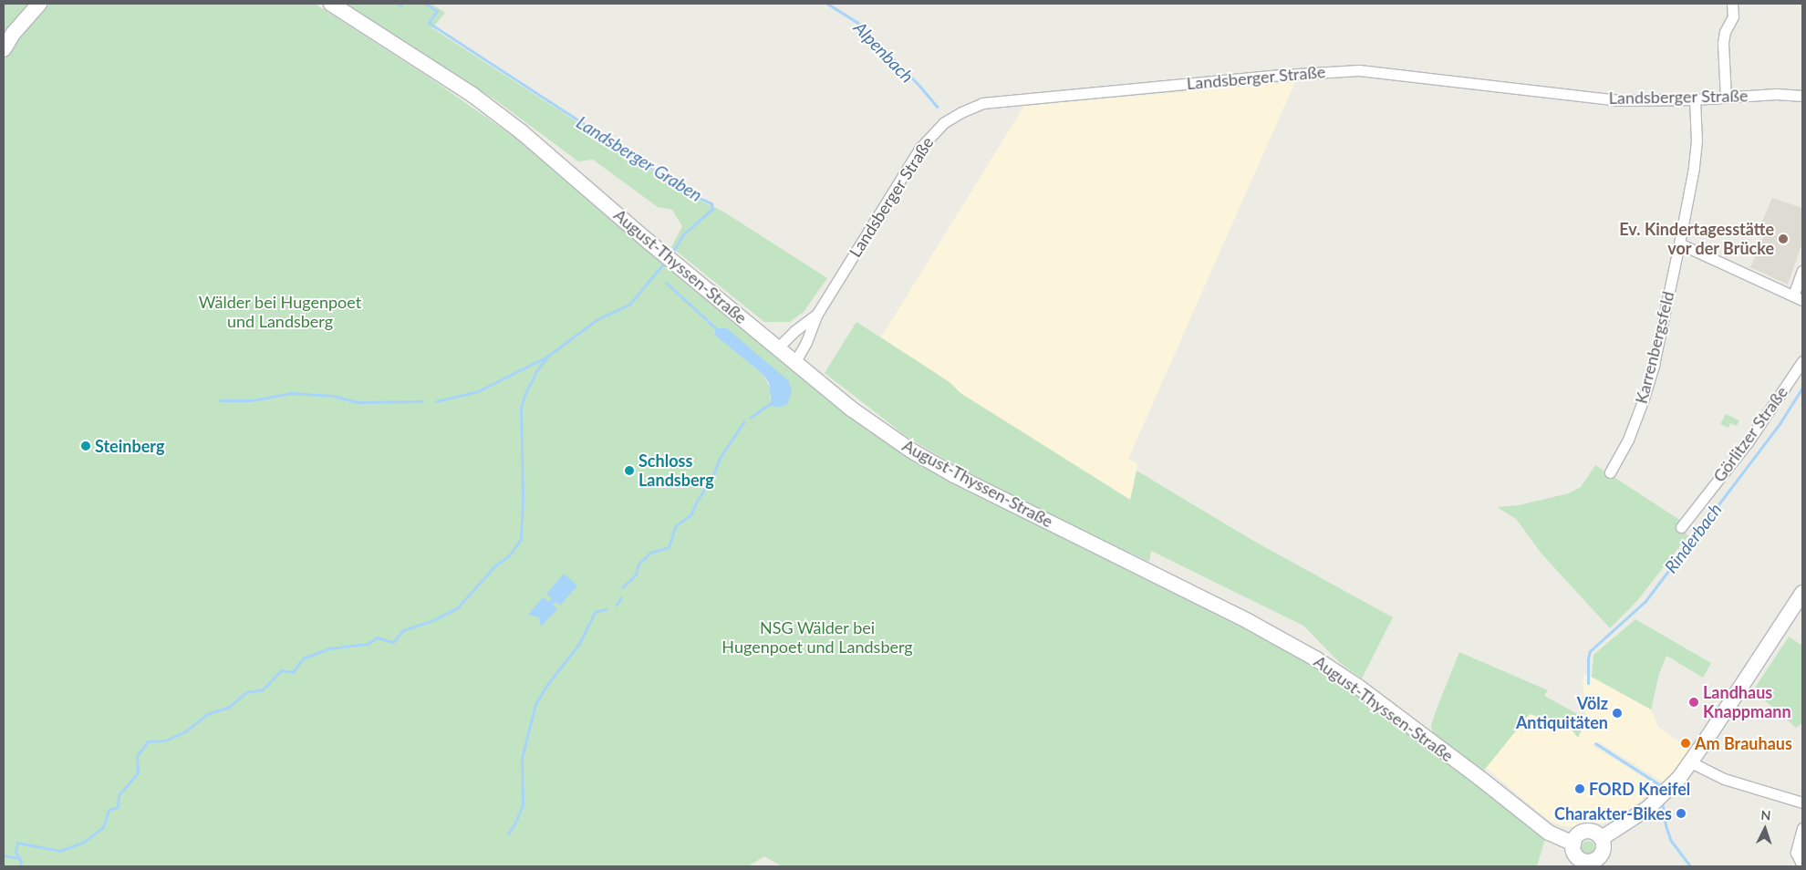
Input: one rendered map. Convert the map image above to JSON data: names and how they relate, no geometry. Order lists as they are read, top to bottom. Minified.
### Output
{"streets":{"main road":["August-Thyssen-Straße"],"street":["Landsberger Straße","Karrenbergsfeld","Görlitzer Straße"]},"crossings":[["Landsberger Straße","August-Thyssen-Straße"],["Landsberger Straße","Karrenbergsfeld"]],"water":["Alpenbach","Landsberger Graben","Rinderbach"],"parks":["Wälder bei Hugenpoet und Landsberg","NSG Wälder bei Hugenpoet und Landsberg"],"places":["Ev. Kindertagesstätte vor der Brücke","Steinberg","Schloss Landsberg","Landhaus Knappmann","Völz Antiquitäten","Am Brauhaus","FORD Kneifel","Charakter-Bikes"],"north":"top"}
